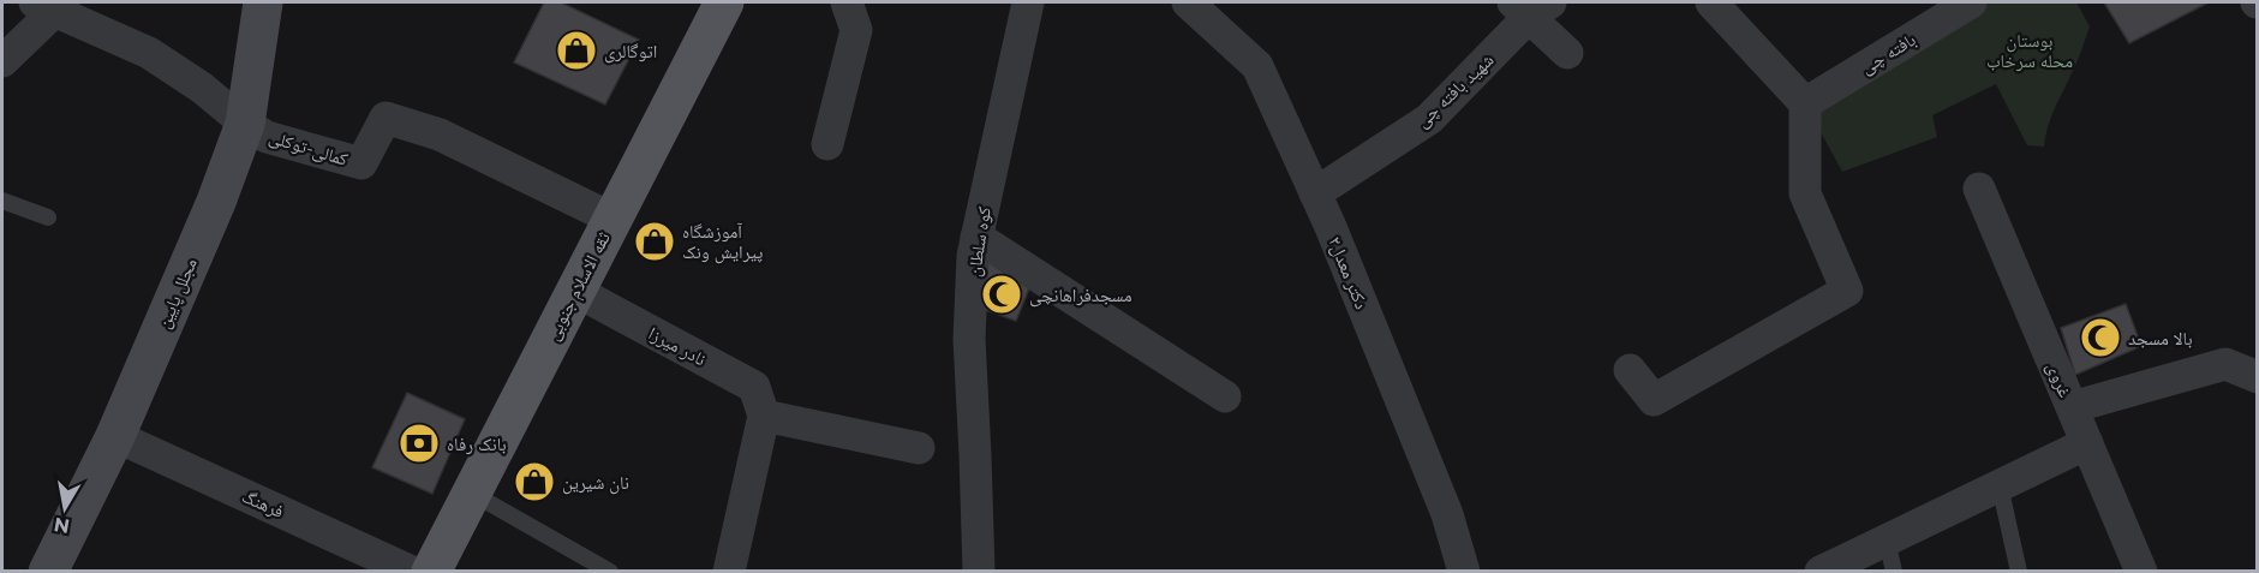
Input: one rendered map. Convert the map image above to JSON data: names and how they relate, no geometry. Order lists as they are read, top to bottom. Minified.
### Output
{"streets":{"main road":["ثقه الاسلام جنوبی"],"street":["بافته چی","شهید بافته چی","کمالی-توکلی","کوه سلطان","دکتر معدل۲","مجلل پایین","نادر میرزا","غروی","فرهنگ"]},"crossings":[["شهید بافته چی","دکتر معدل۲"],["کمالی-توکلی","ثقه الاسلام جنوبی"],["کمالی-توکلی","مجلل پایین"],["ثقه الاسلام جنوبی","نادر میرزا"],["مجلل پایین","فرهنگ"]],"parks":["بوستان محله سرخاب"],"places":{"shop":["اتوگالری","آموزشگاه پیرایش ونک","نان شیرین"],"mosque":["مسجدفراهانچی","بالا مسجد"],"bank":["بانک رفاه"]},"north":"bottom"}
